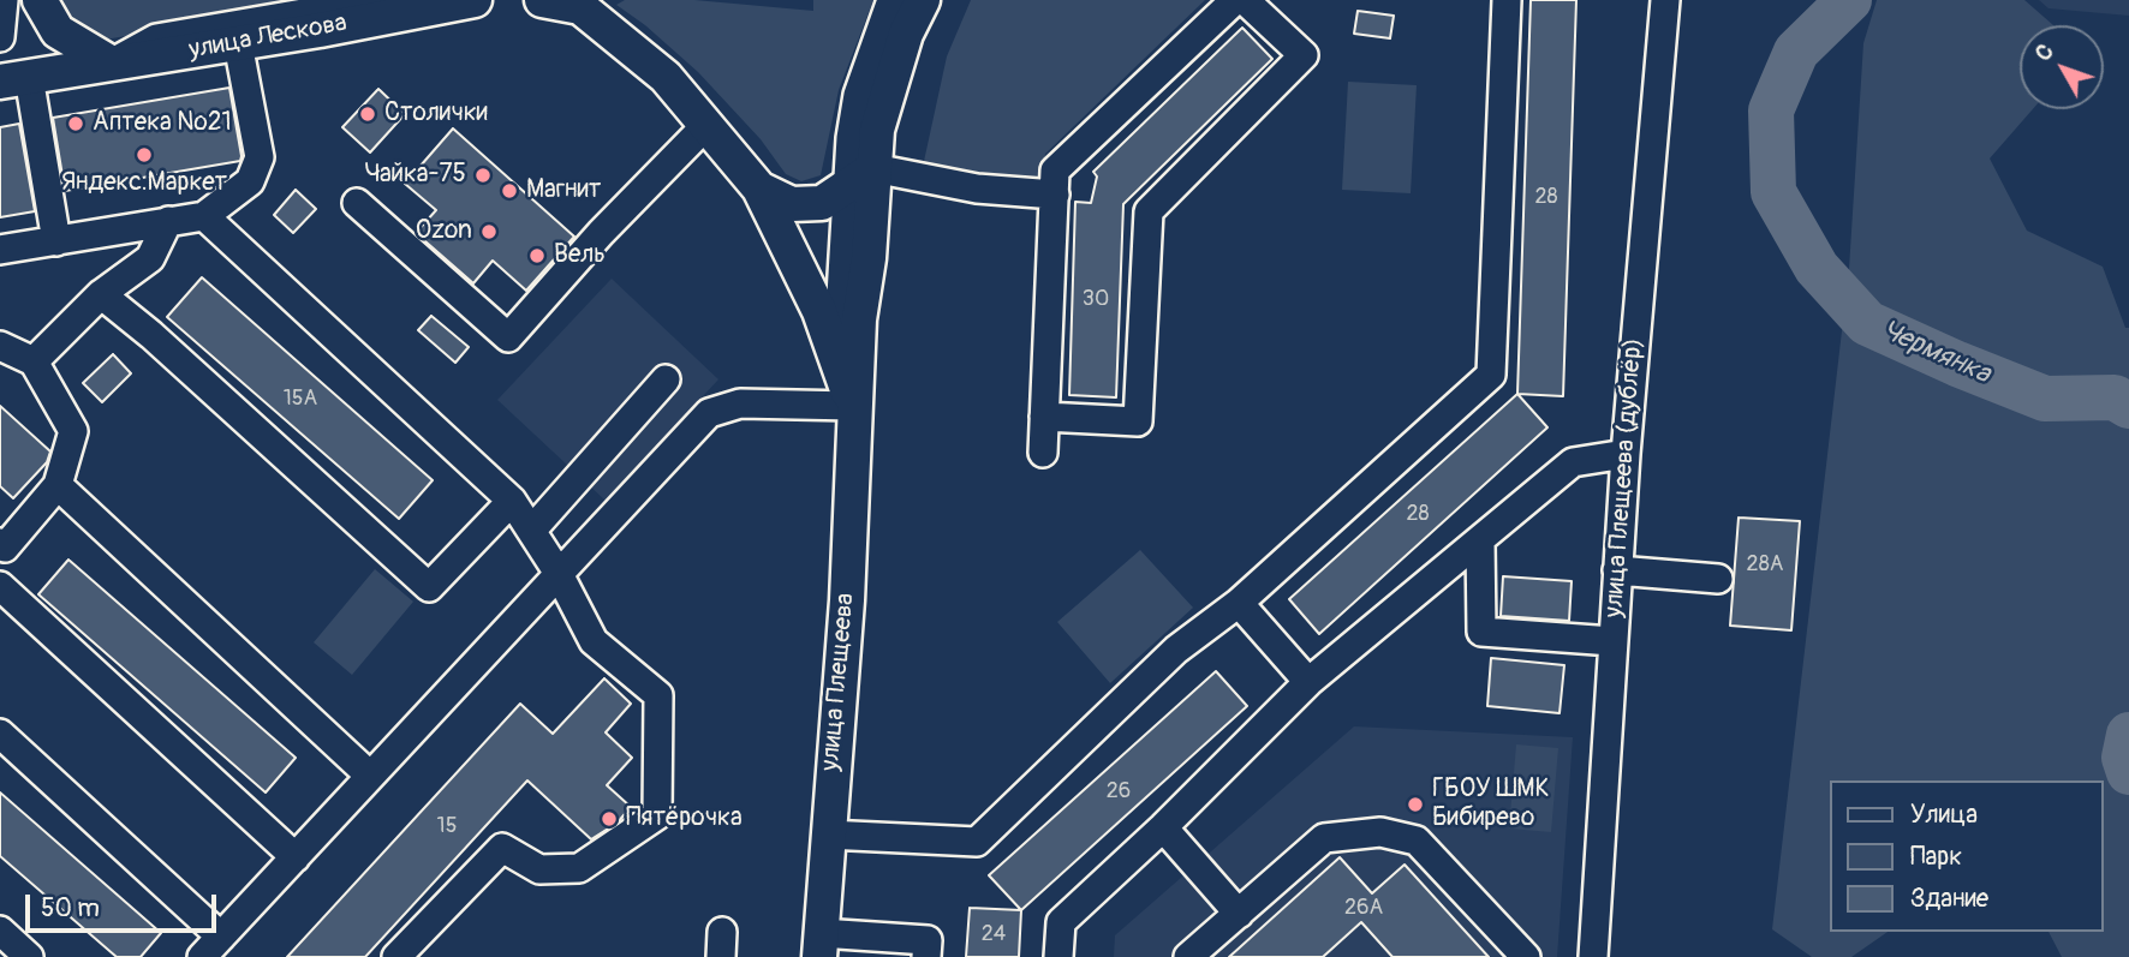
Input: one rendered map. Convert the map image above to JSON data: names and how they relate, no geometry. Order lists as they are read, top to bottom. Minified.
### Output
{"streets":{"main road":["улица Лескова","улица Плещеева"],"street":["улица Плещеева (дублёр)"]},"water":["Чермянка"],"places":["Столички","Аптека №21","Яндекс.Маркет","Чайка-75","Магнит","Ozon","Вель","ГБОУ ШМК Бибирево","Пятёрочка"],"house_numbers":["28","30","15А","28","28А","26","15","26А","24"],"legend":["Улица","Парк","Здание"],"scale_bar":"50 m","north":"top left"}
